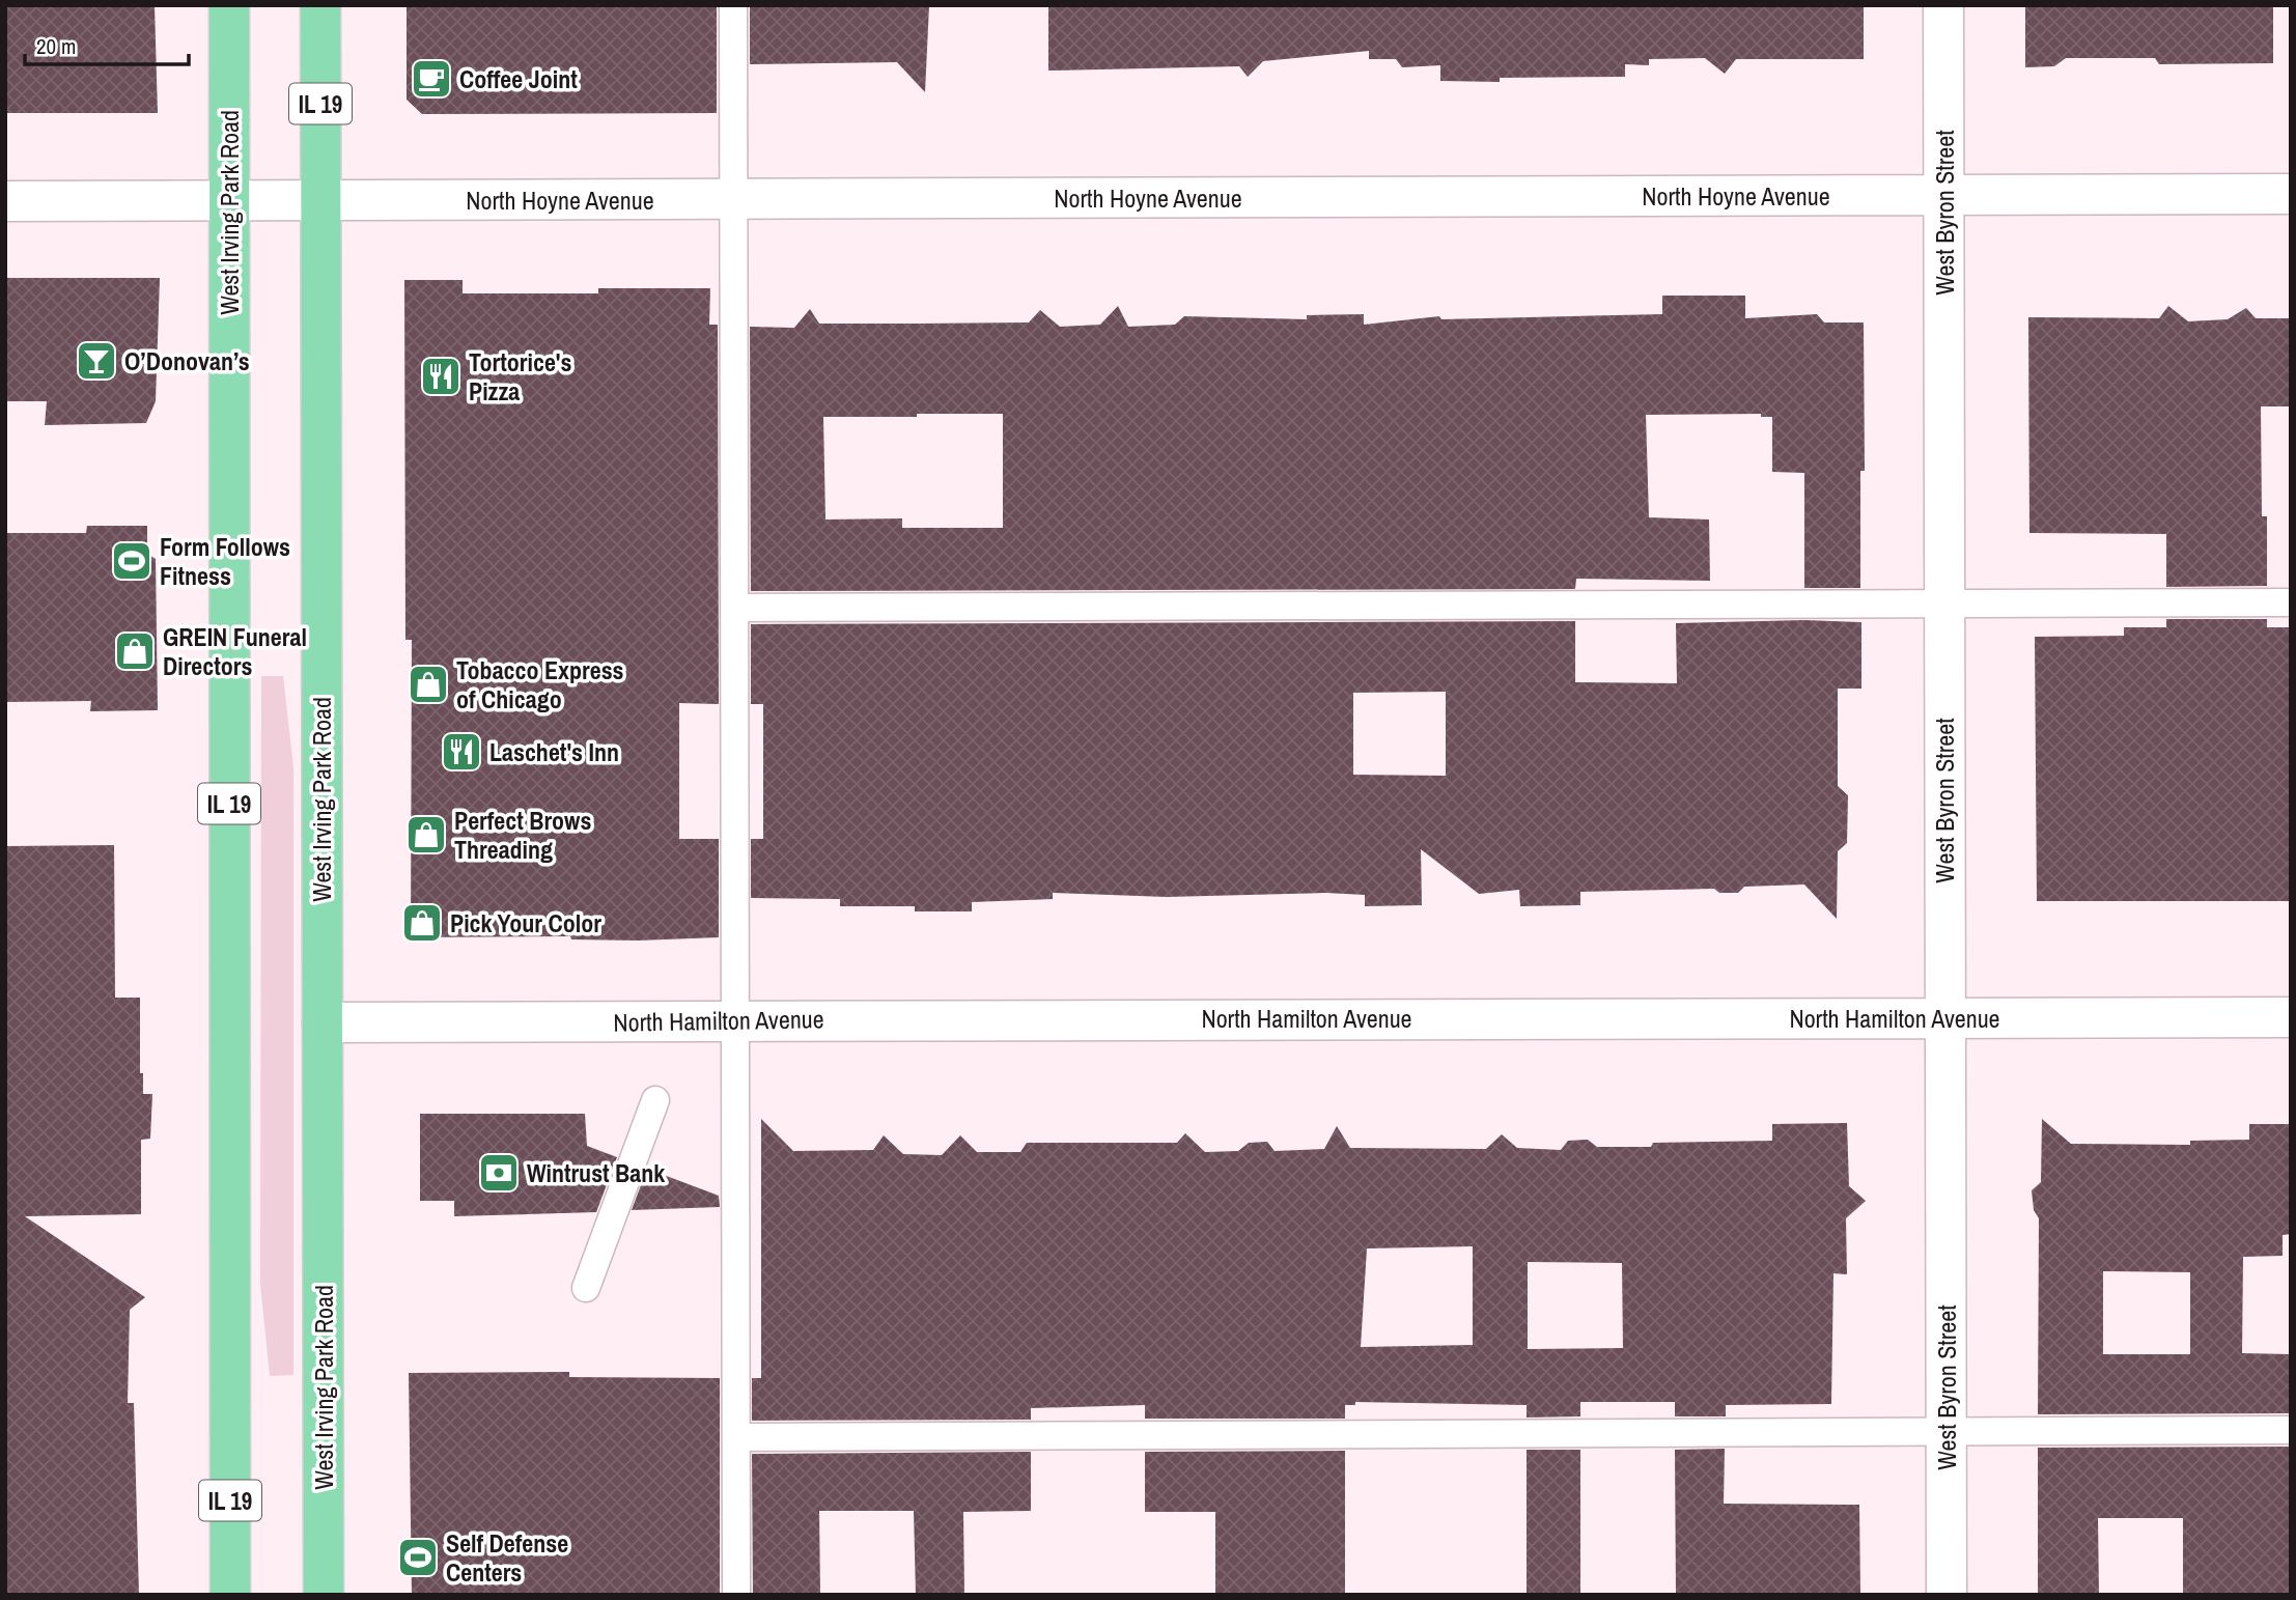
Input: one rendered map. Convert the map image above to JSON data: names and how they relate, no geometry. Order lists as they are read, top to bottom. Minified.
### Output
{"streets":{"main road":["IL 19","West Irving Park Road"],"street":["North Hoyne Avenue","West Byron Street","North Hamilton Avenue"]},"crossings":[["North Hoyne Avenue","West Irving Park Road"],["North Hoyne Avenue","West Byron Street"],["West Irving Park Road","North Hamilton Avenue"],["West Byron Street","North Hamilton Avenue"]],"places":{"cafe":["Coffee Joint"],"bar":["O’Donovan’s"],"restaurant":["Tortorice's Pizza","Laschet's Inn"],"sports":["Form Follows Fitness","Self Defense Centers"],"shop":["GREIN Funeral Directors","Tobacco Express of Chicago","Perfect Brows Threading","Pick Your Color"],"bank":["Wintrust Bank"]},"scale_bar":"20 m"}
